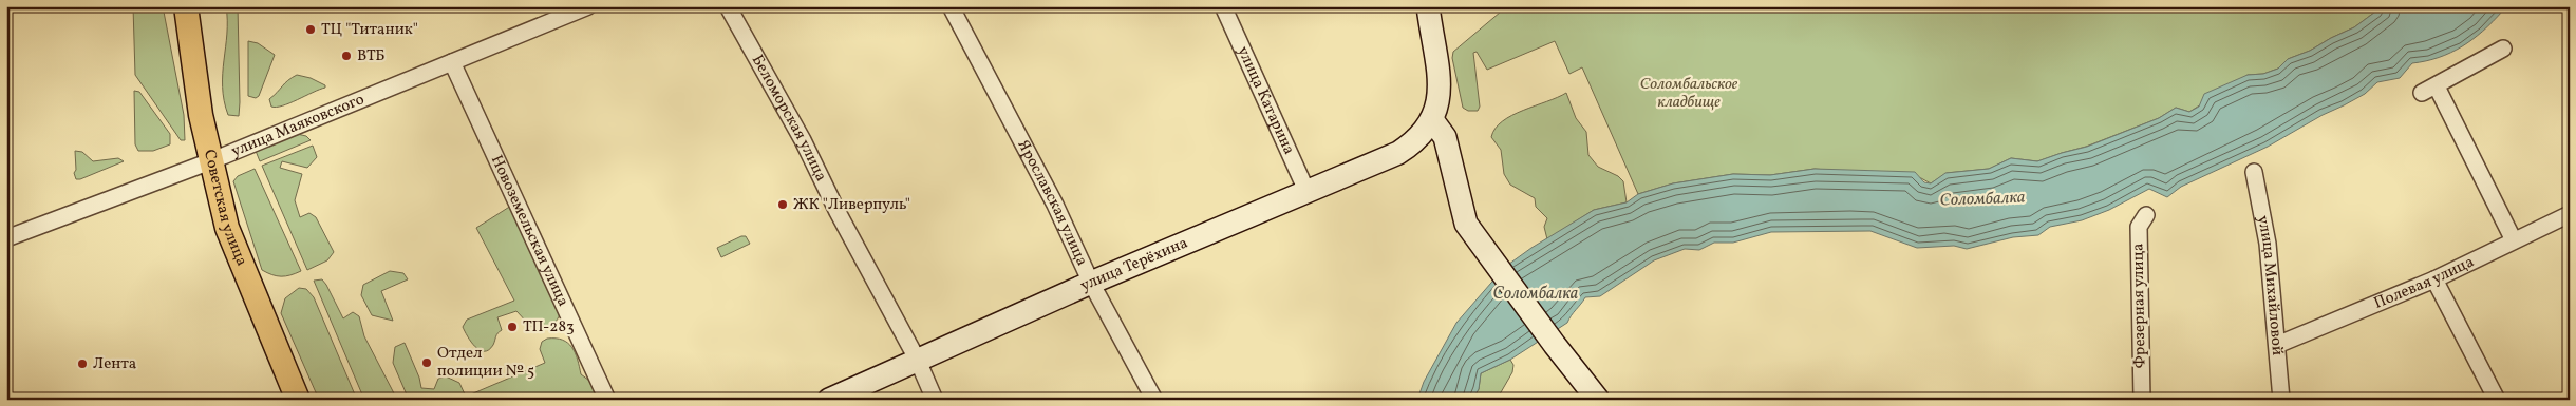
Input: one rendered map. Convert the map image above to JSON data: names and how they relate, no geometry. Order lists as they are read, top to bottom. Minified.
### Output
{"streets":{"main road":["Советская улица","улица Терёхина"],"street":["улица Катарина","Беломорская улица","улица Маяковского","Ярославская улица","Новоземельская улица","Полевая улица","улица Михайловой","Фрезерная улица"]},"crossings":[["улица Катарина","улица Терёхина"],["Беломорская улица","улица Терёхина"],["улица Маяковского","Советская улица"],["улица Маяковского","Новоземельская улица"],["Ярославская улица","улица Терёхина"],["Полевая улица","улица Михайловой"]],"water":["Соломбалка"],"parks":["Соломбальское кладбище"],"places":["ТЦ \"Титаник\"","ВТБ","ЖК \"Ливерпуль\"","ТП-283","Отдел полиции № 5","Лента"]}
